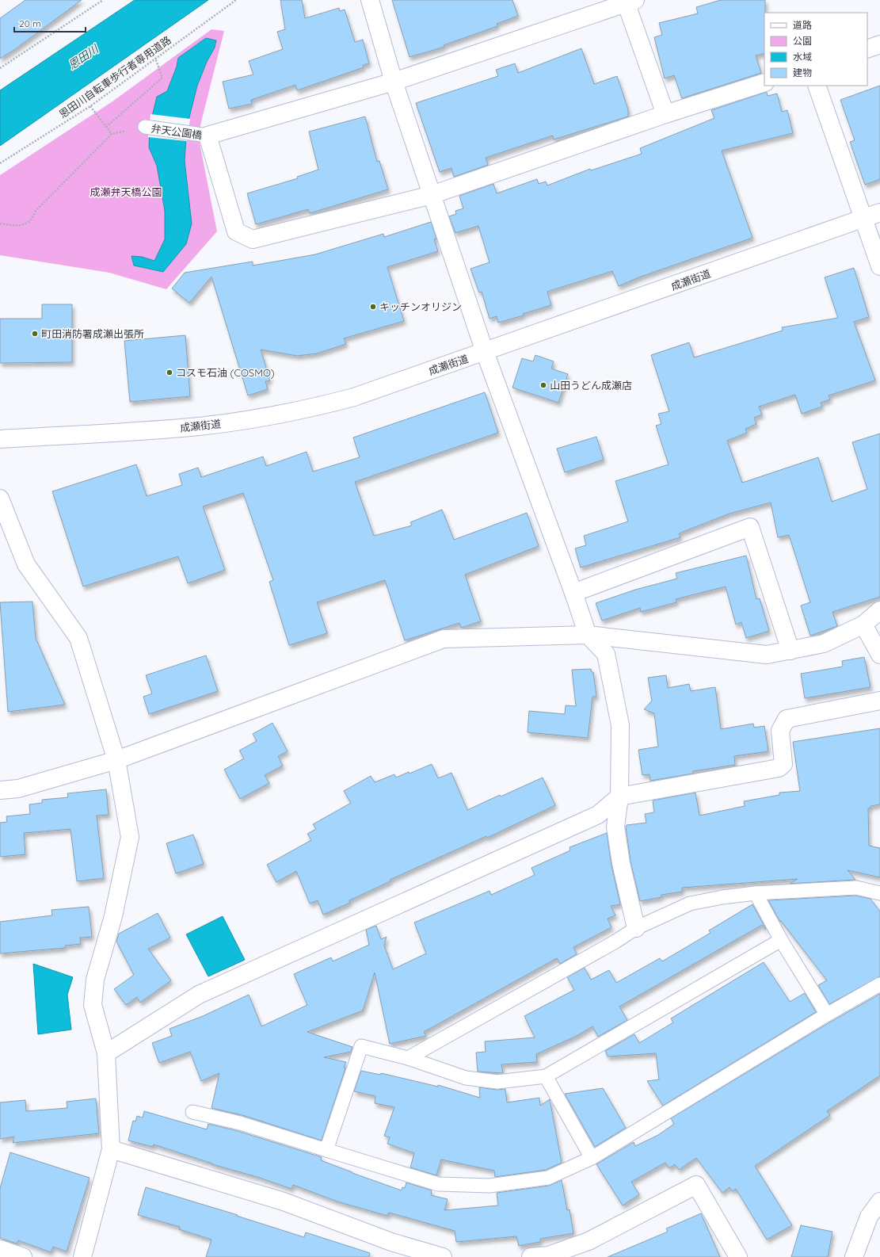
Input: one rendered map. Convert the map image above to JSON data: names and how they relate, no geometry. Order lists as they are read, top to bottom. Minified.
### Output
{"streets":{"street":["成瀬街道"],"lane":["弁天公園橋"],"path":["恩田川自転車歩行者専用道路"]},"water":["恩田川"],"parks":["成瀬弁天橋公園"],"places":["キッチンオリジン","町田消防署成瀬出張所","コスモ石油 (COSMO)","山田うどん成瀬店"],"legend":["道路","公園","水域","建物"],"scale_bar":"20 m"}
